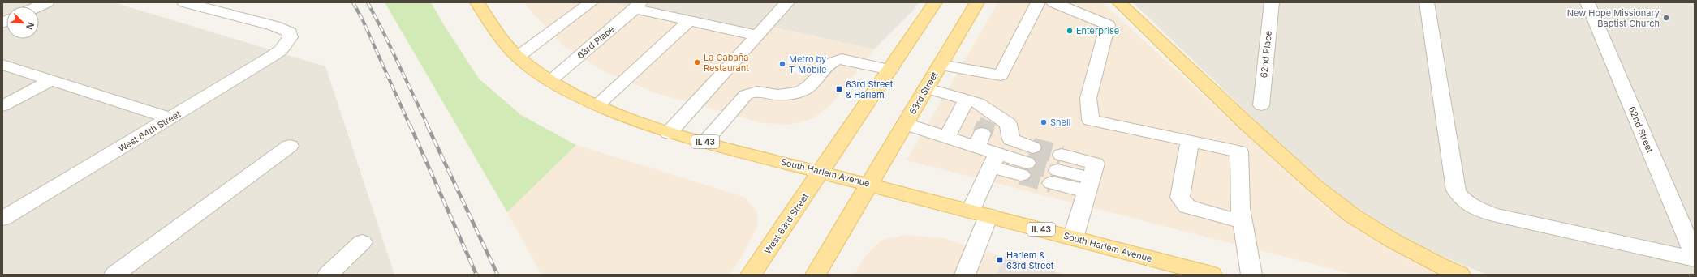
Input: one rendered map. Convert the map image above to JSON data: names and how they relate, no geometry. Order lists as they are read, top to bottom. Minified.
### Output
{"streets":{"main road":["63rd Street","IL 43","South Harlem Avenue","West 63rd Street"],"street":["63rd Place","62nd Place","62nd Street","West 64th Street"]},"crossings":[["63rd Place","South Harlem Avenue"],["63rd Street","South Harlem Avenue"],["South Harlem Avenue","West 63rd Street"]],"places":{"other":["New Hope Missionary Baptist Church","Enterprise","La Cabaña Restaurant","Metro by T-Mobile","Shell"],"transit":["63rd Street & Harlem","Harlem & 63rd Street"]},"north":"bottom right"}
